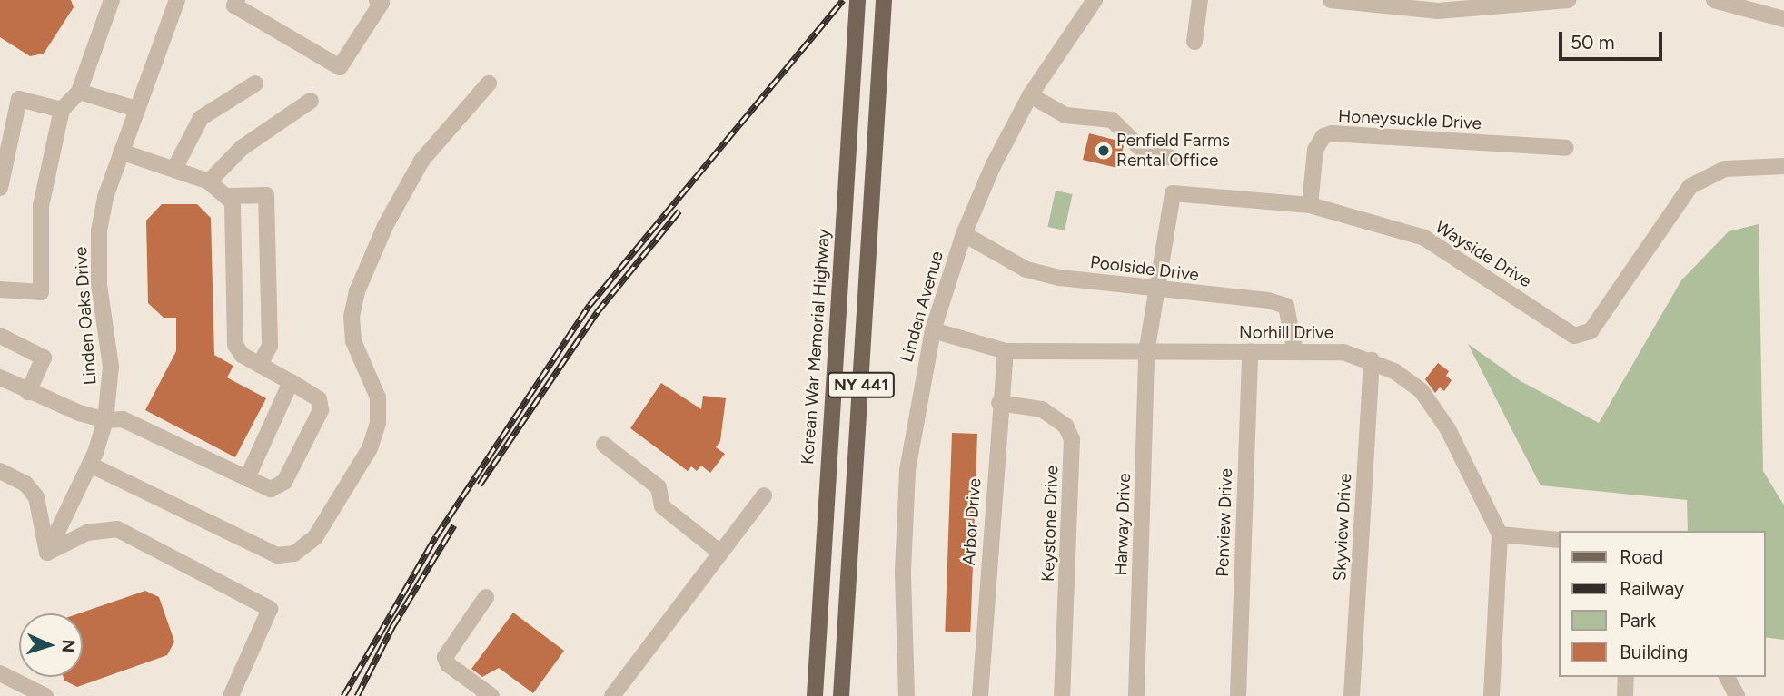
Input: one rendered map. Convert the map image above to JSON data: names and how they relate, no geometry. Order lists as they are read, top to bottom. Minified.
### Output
{"streets":{"main road":["Korean War Memorial Highway","NY 441"],"street":["Honeysuckle Drive","Wayside Drive","Poolside Drive","Linden Avenue","Linden Oaks Drive","Norhill Drive","Arbor Drive","Penview Drive","Keystone Drive","Harway Drive","Skyview Drive"]},"crossings":[["Honeysuckle Drive","Wayside Drive"],["Wayside Drive","Poolside Drive"],["Wayside Drive","Harway Drive"],["Poolside Drive","Linden Avenue"],["Poolside Drive","Norhill Drive"],["Poolside Drive","Harway Drive"],["Linden Avenue","Norhill Drive"],["Norhill Drive","Arbor Drive"],["Norhill Drive","Penview Drive"],["Norhill Drive","Harway Drive"],["Norhill Drive","Skyview Drive"],["Arbor Drive","Keystone Drive"]],"places":["Penfield Farms Rental Office"],"legend":["Road","Railway","Park","Building"],"scale_bar":"50 m","north":"right"}
